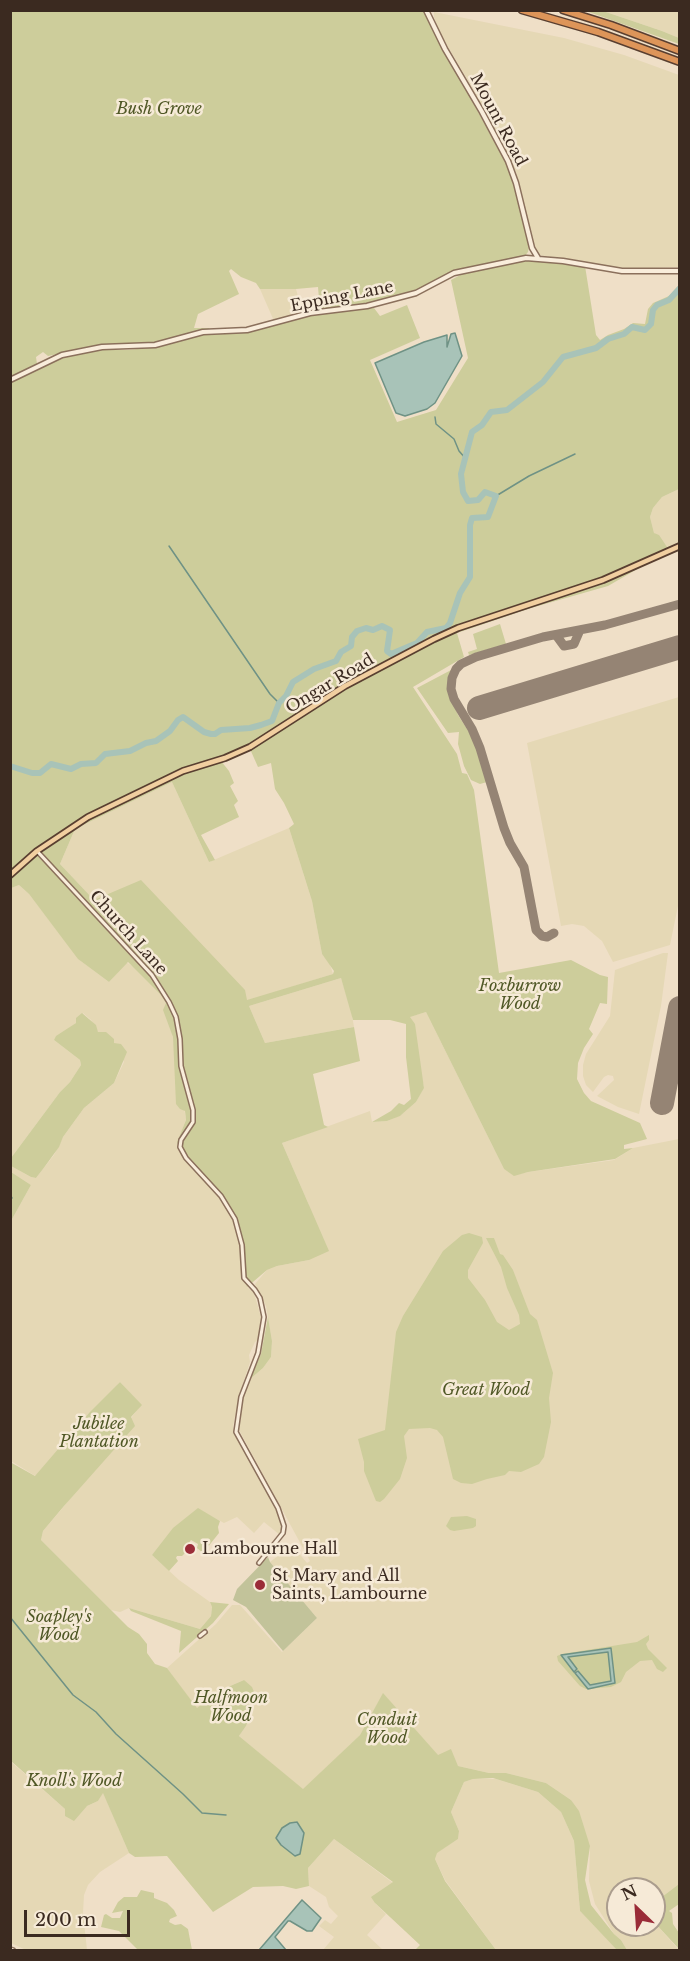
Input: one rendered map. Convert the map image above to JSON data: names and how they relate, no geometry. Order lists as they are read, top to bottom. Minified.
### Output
{"streets":{"main road":["Ongar Road"],"street":["Mount Road","Epping Lane","Church Lane"]},"crossings":[["Mount Road","Epping Lane"],["Ongar Road","Church Lane"]],"parks":["Bush Grove","Foxburrow Wood","Great Wood","Jubilee Plantation","Soapley's Wood","Halfmoon Wood","Conduit Wood","Knoll's Wood"],"places":["Lambourne Hall","St Mary and All Saints, Lambourne"],"scale_bar":"200 m","north":"top left"}
